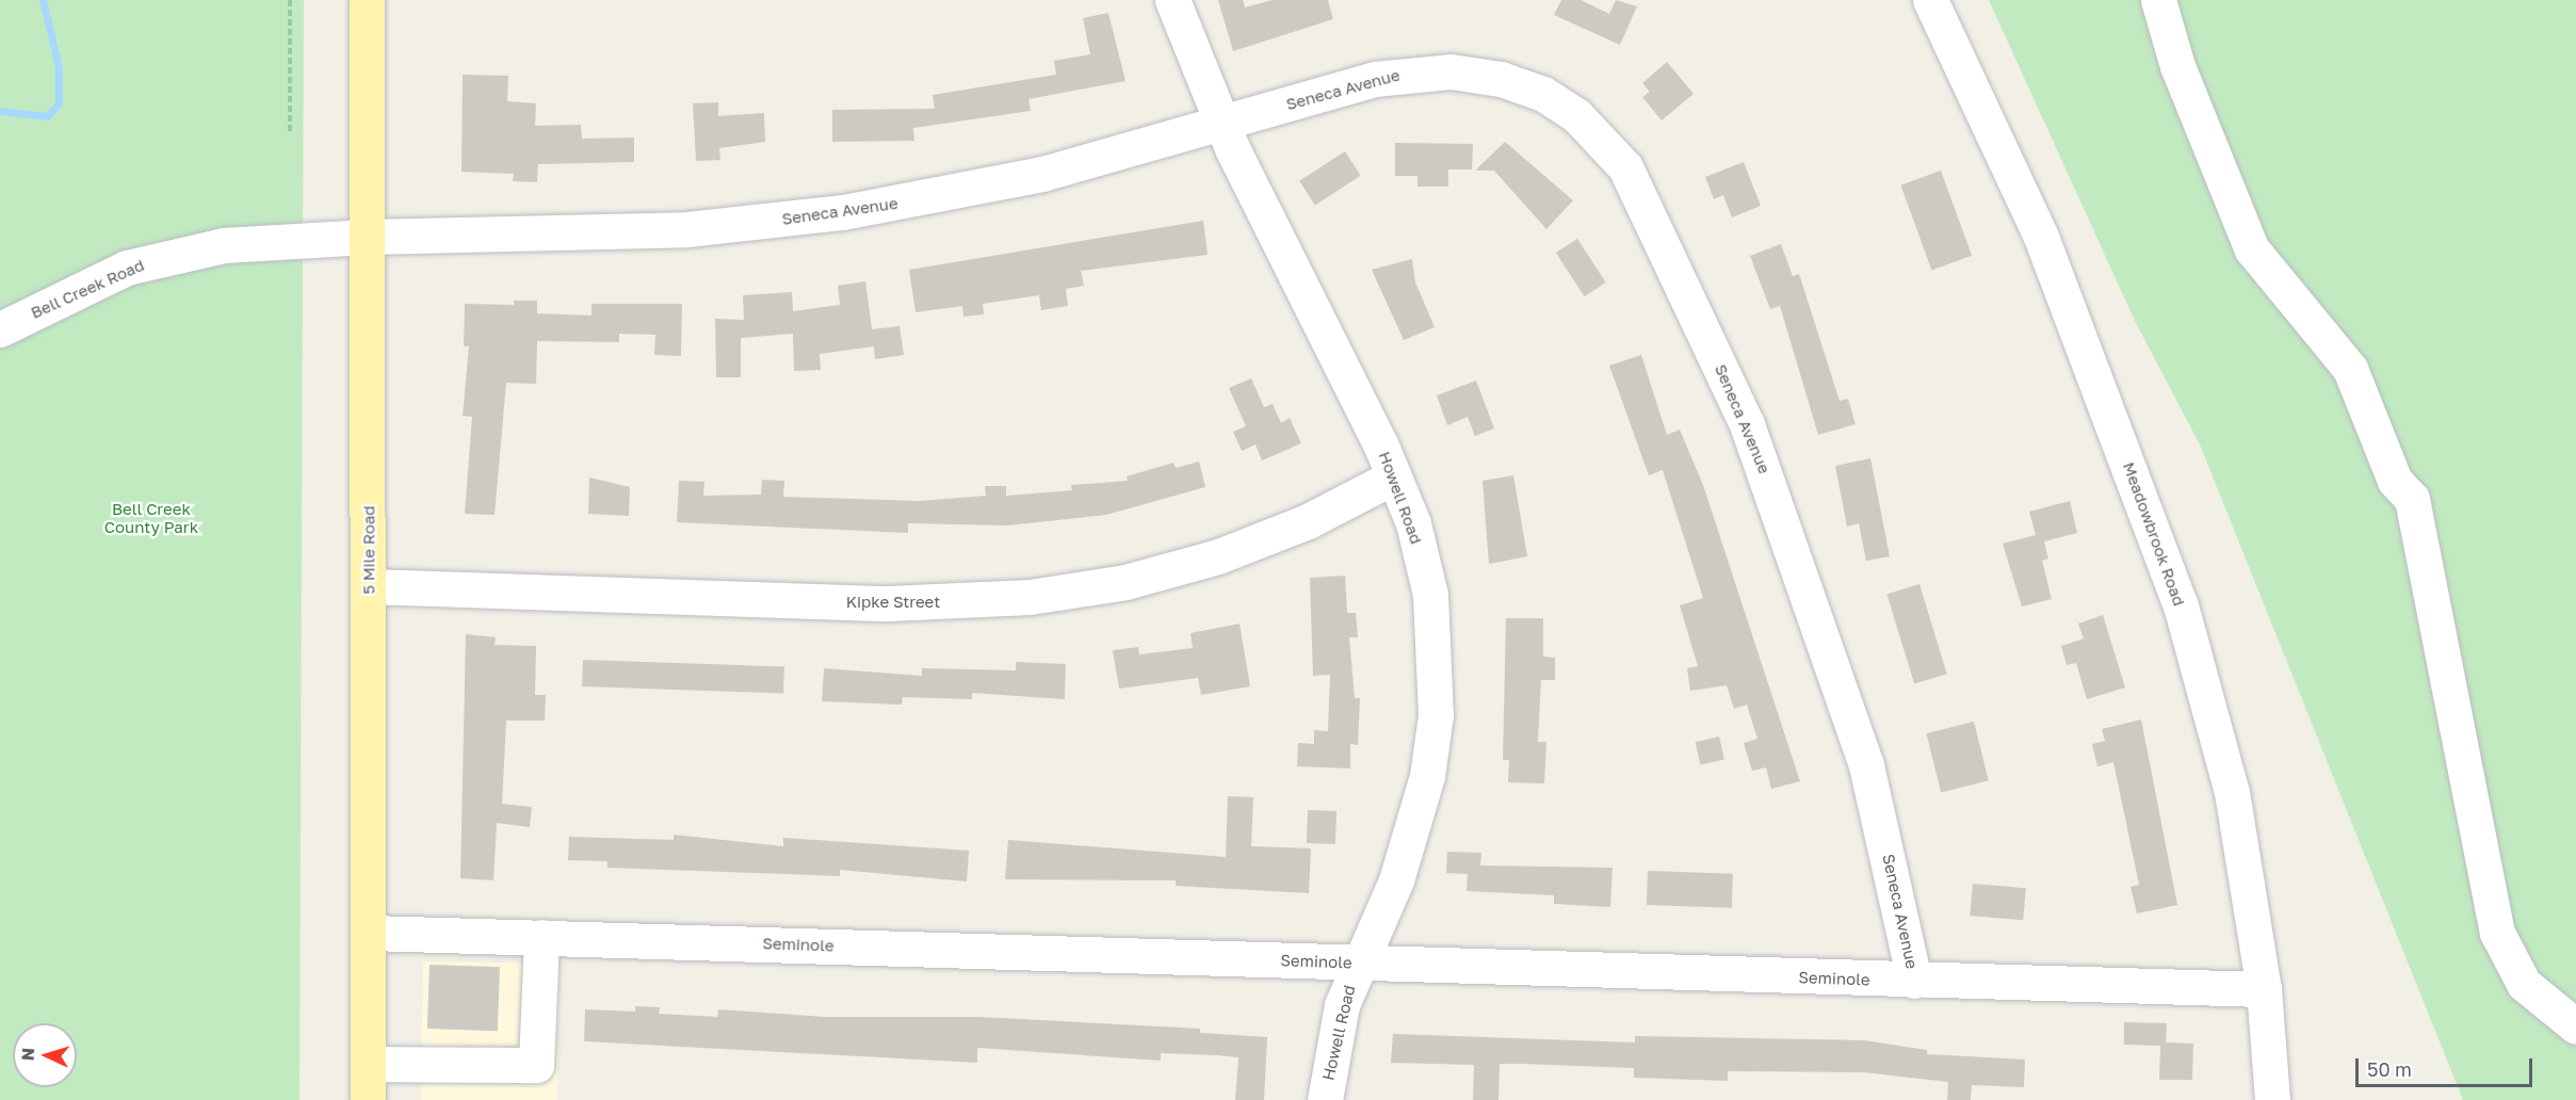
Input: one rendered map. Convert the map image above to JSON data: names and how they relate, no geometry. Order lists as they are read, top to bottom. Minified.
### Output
{"streets":{"main road":["5 Mile Road"],"street":["Seneca Avenue","Bell Creek Road","Howell Road","Meadowbrook Road","Kipke Street","Seminole"]},"crossings":[["Seneca Avenue","Bell Creek Road"],["Seneca Avenue","Howell Road"],["Seneca Avenue","5 Mile Road"],["Seneca Avenue","Seminole"],["Bell Creek Road","5 Mile Road"],["Howell Road","Kipke Street"],["Howell Road","Seminole"],["Meadowbrook Road","Seminole"],["5 Mile Road","Kipke Street"],["5 Mile Road","Seminole"]],"parks":["Bell Creek County Park"],"scale_bar":"50 m","north":"left"}
